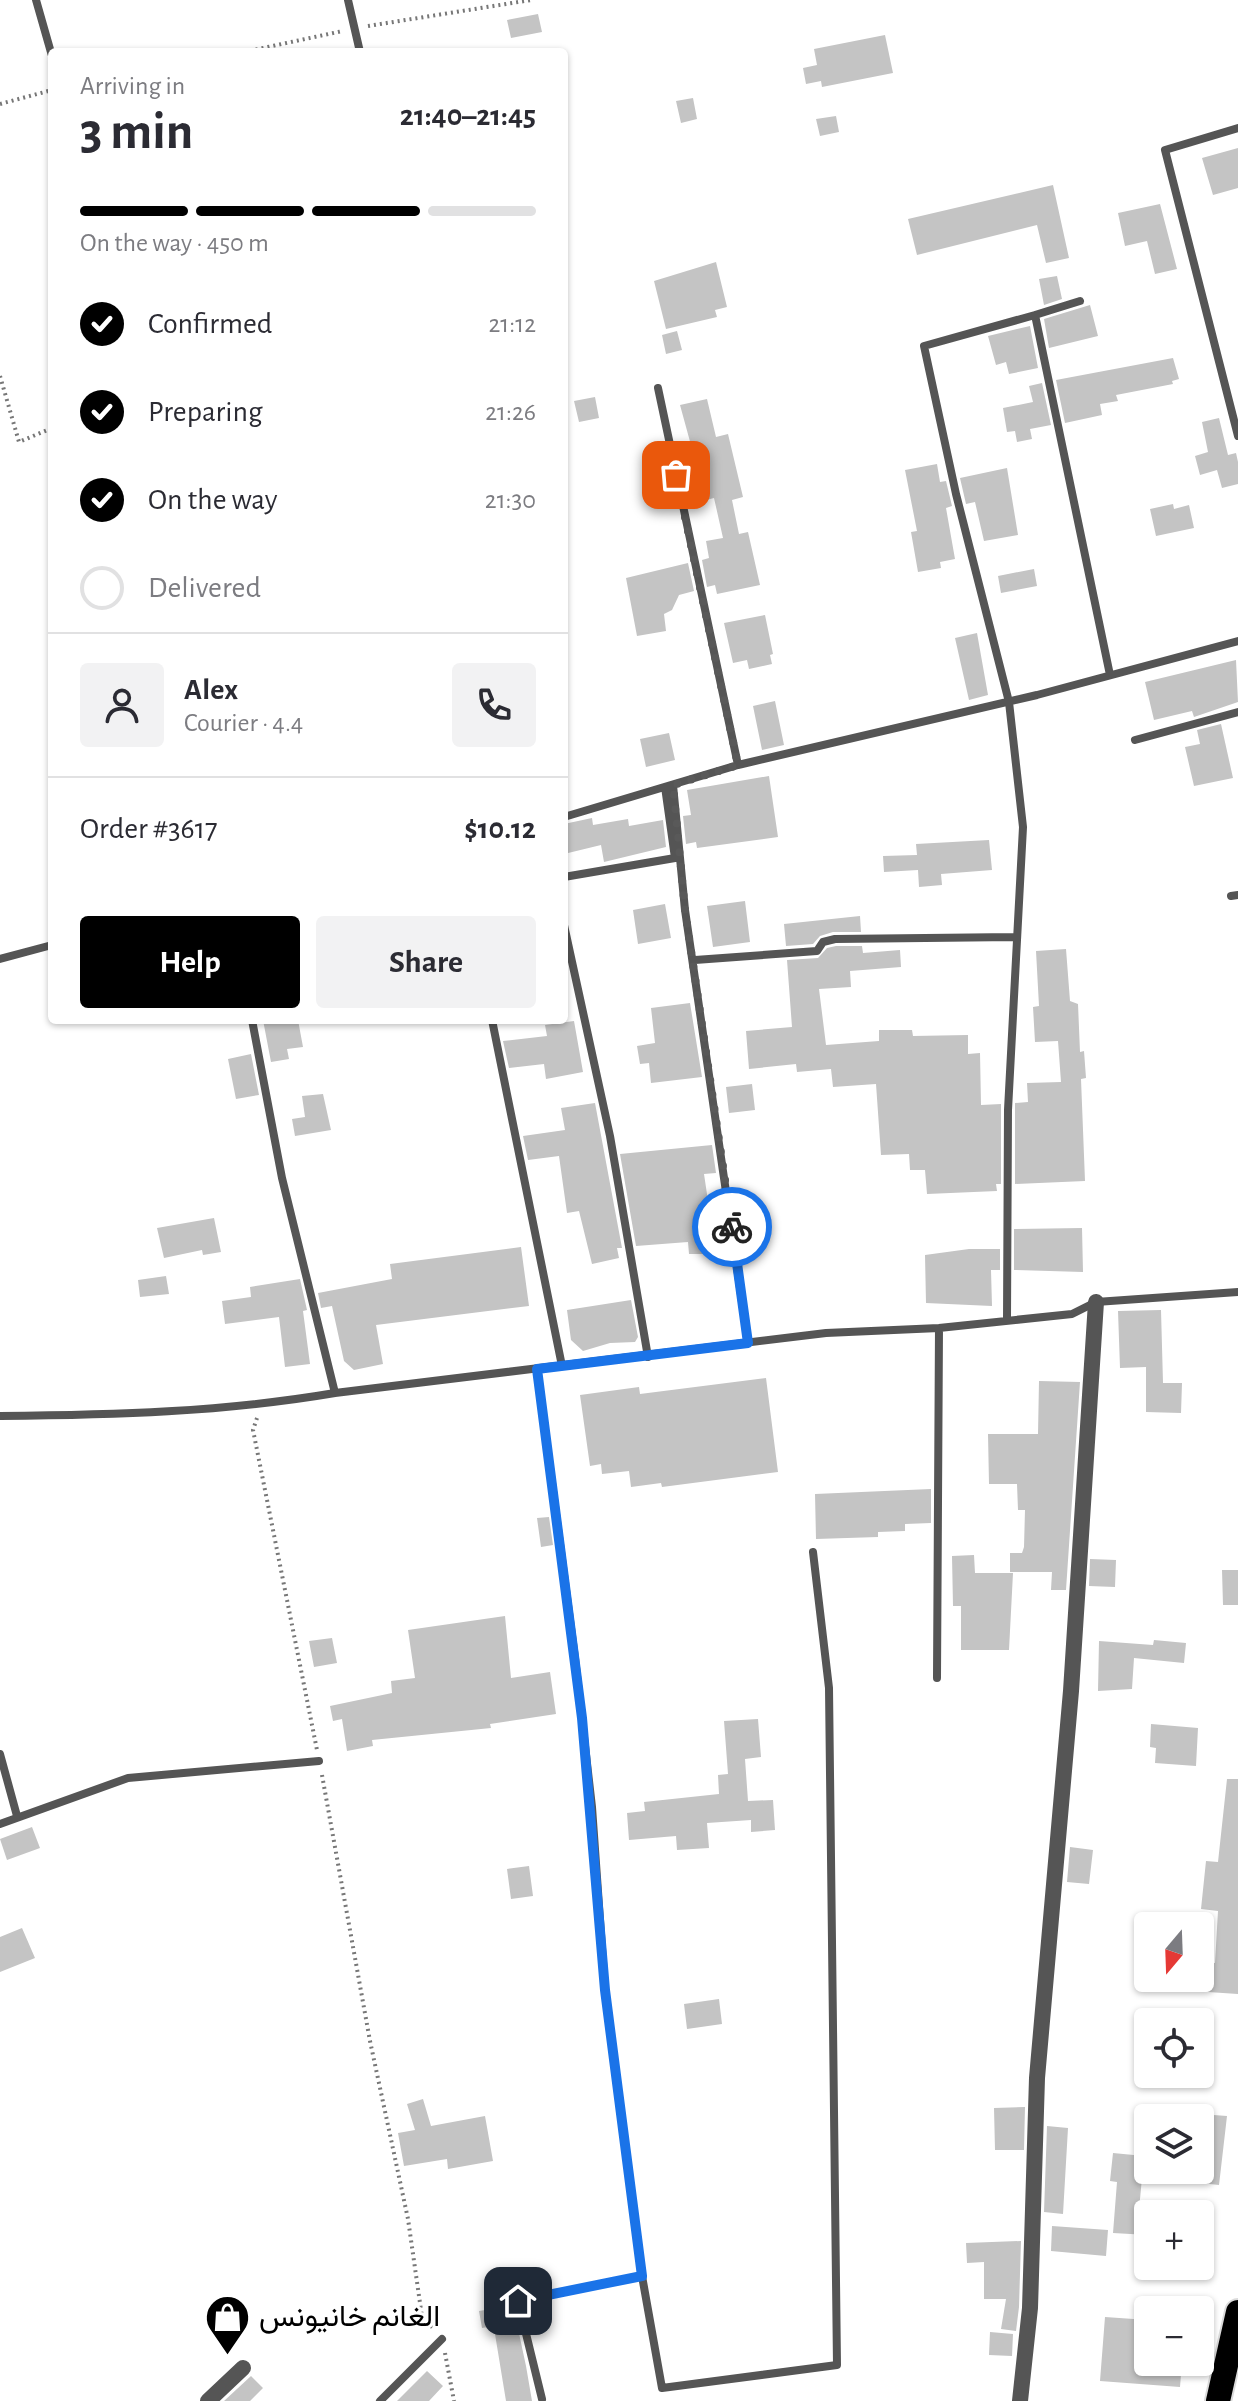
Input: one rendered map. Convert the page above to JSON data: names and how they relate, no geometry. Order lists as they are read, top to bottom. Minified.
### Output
{"places":{"shop":["الغانم خانيونس"]},"north":"bottom","page":{"heading":["3 min","Arriving in","21:40–21:45"],"panel":["Alex","Courier · 4.4","Order #3617","$10.12"],"bar":"On the way · 450 m","list":[["Confirmed","21:12"],["Preparing","21:26"],["On the way","21:30"],"Delivered"],"buttons":["Help","Share"],"map_buttons":["+","−"]}}
